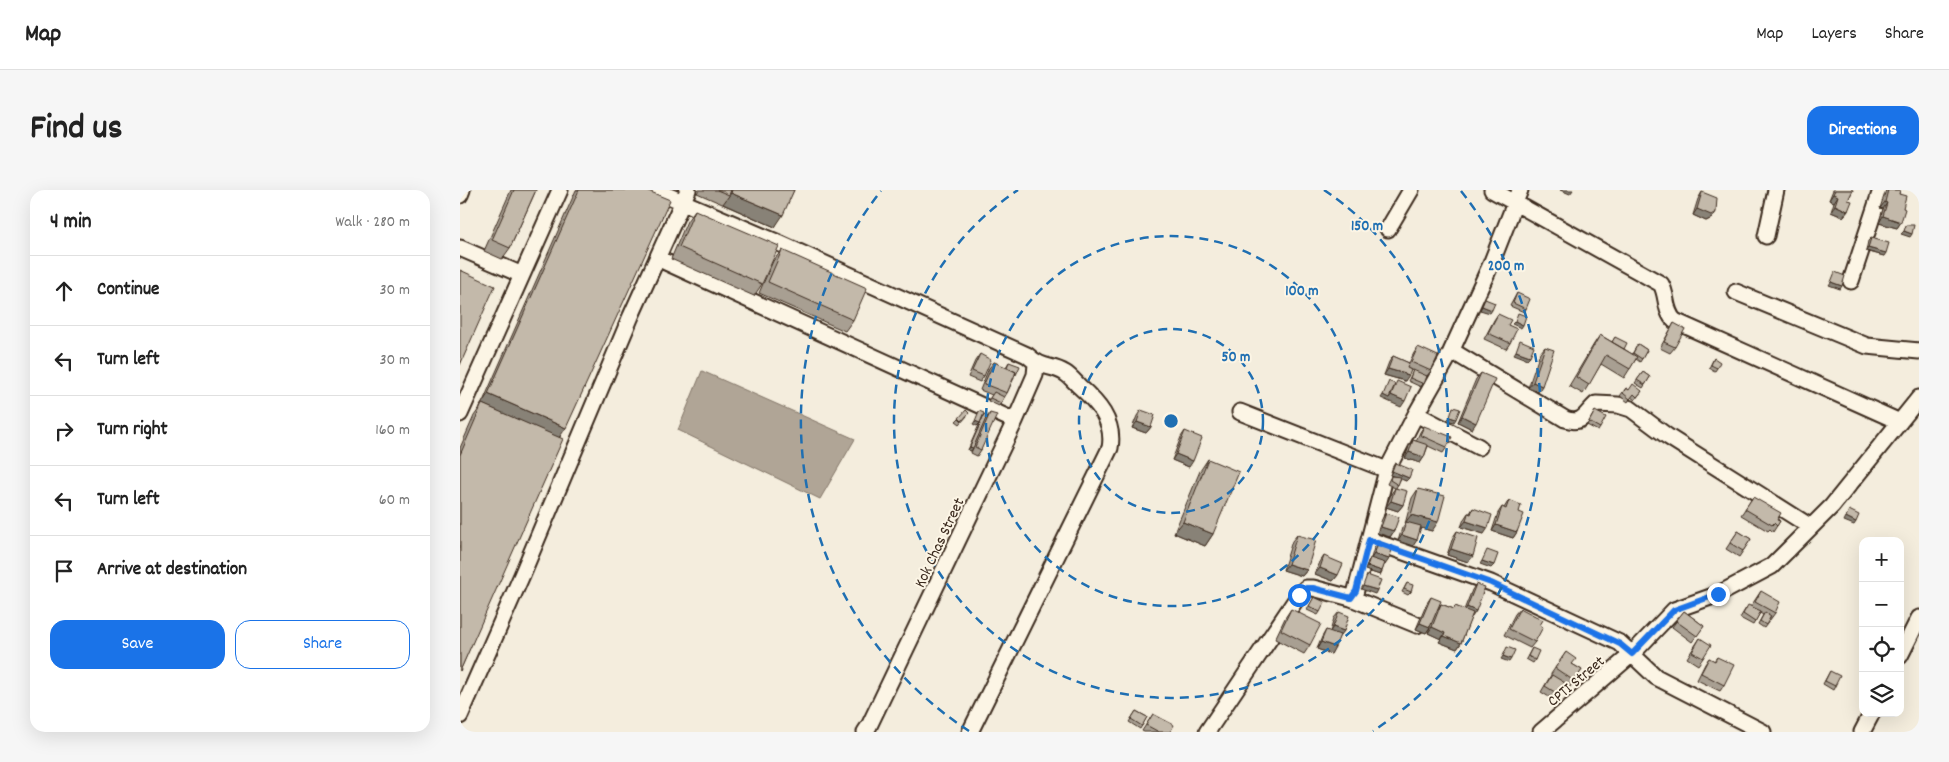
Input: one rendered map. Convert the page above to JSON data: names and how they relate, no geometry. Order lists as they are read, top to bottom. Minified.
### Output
{"streets":{"street":["Kok Chas Street","CPTI Street"]},"page":{"header":"Map","nav":["Map","Layers","Share"],"title":"Find us","buttons":["Directions",["Save","Share"]],"heading":["4 min","Walk · 280 m"],"list":[["Continue","30 m"],["Turn left","30 m"],["Turn right","160 m"],["Turn left","60 m"],"Arrive at destination"],"map_buttons":["+","−"]},"rings":["150 m","200 m","100 m","50 m"]}
